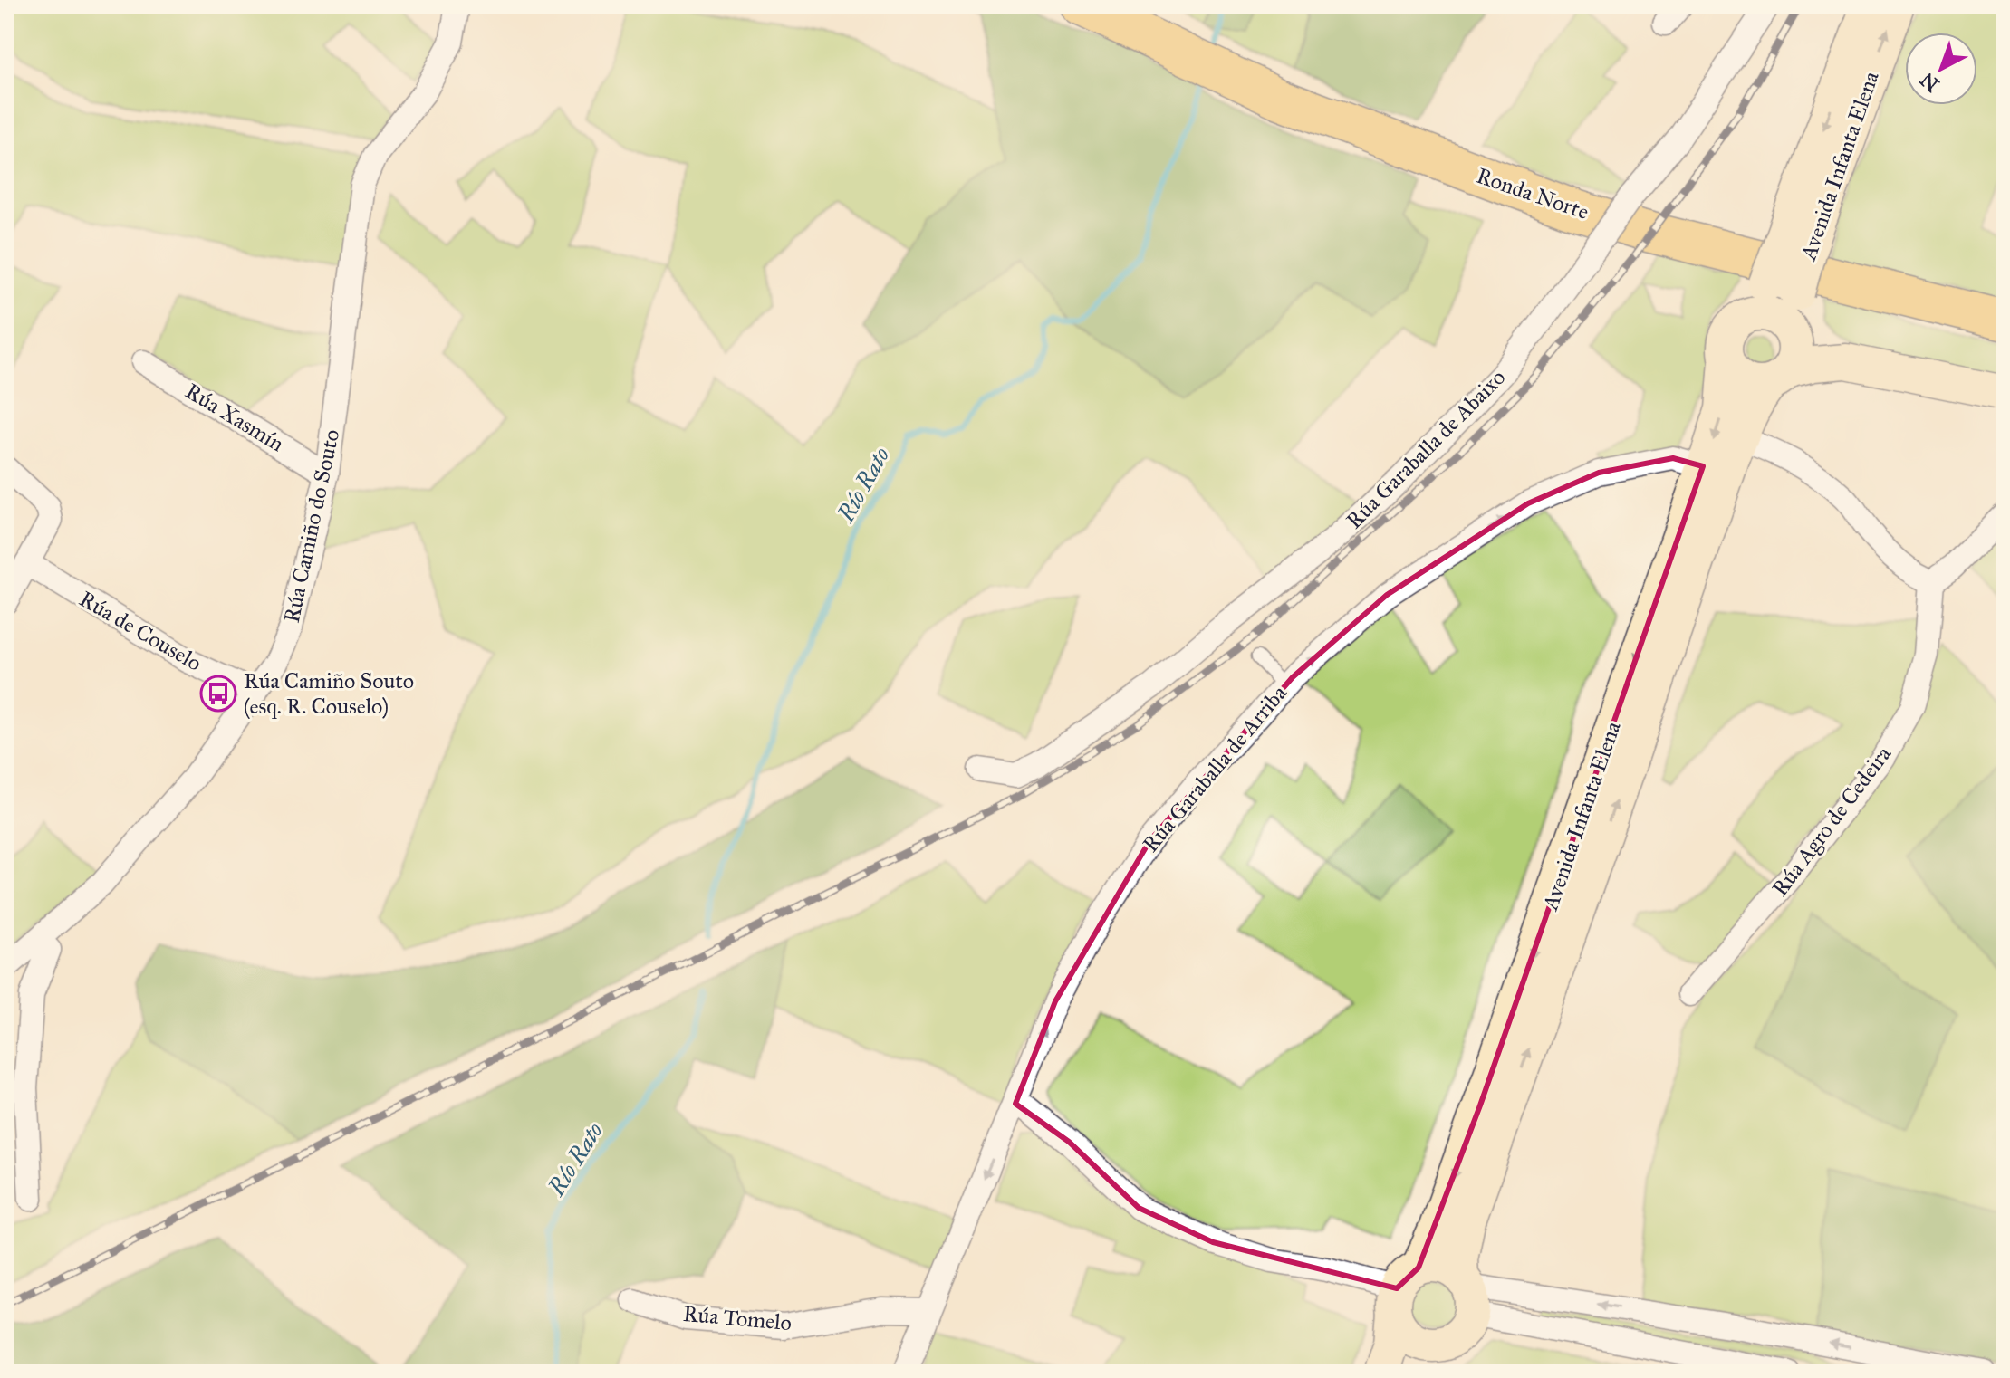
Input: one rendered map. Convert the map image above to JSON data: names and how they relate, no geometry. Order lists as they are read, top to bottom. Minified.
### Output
{"streets":{"highway":["Ronda Norte"],"street":["Avenida Infanta Elena","Rúa Xasmín","Rúa Garaballa de Abaixo","Rúa Camiño do Souto","Rúa de Couselo","Rúa Garaballa de Arriba","Rúa Agro de Cedeira","Rúa Tomelo"]},"crossings":[["Avenida Infanta Elena","Rúa Garaballa de Arriba"],["Rúa Xasmín","Rúa Camiño do Souto"],["Rúa Camiño do Souto","Rúa de Couselo"],["Rúa Garaballa de Arriba","Rúa Tomelo"]],"water":["Río Rato"],"places":{"bus stop":["Rúa Camiño Souto (esq. R. Couselo)"]},"north":"bottom left"}
